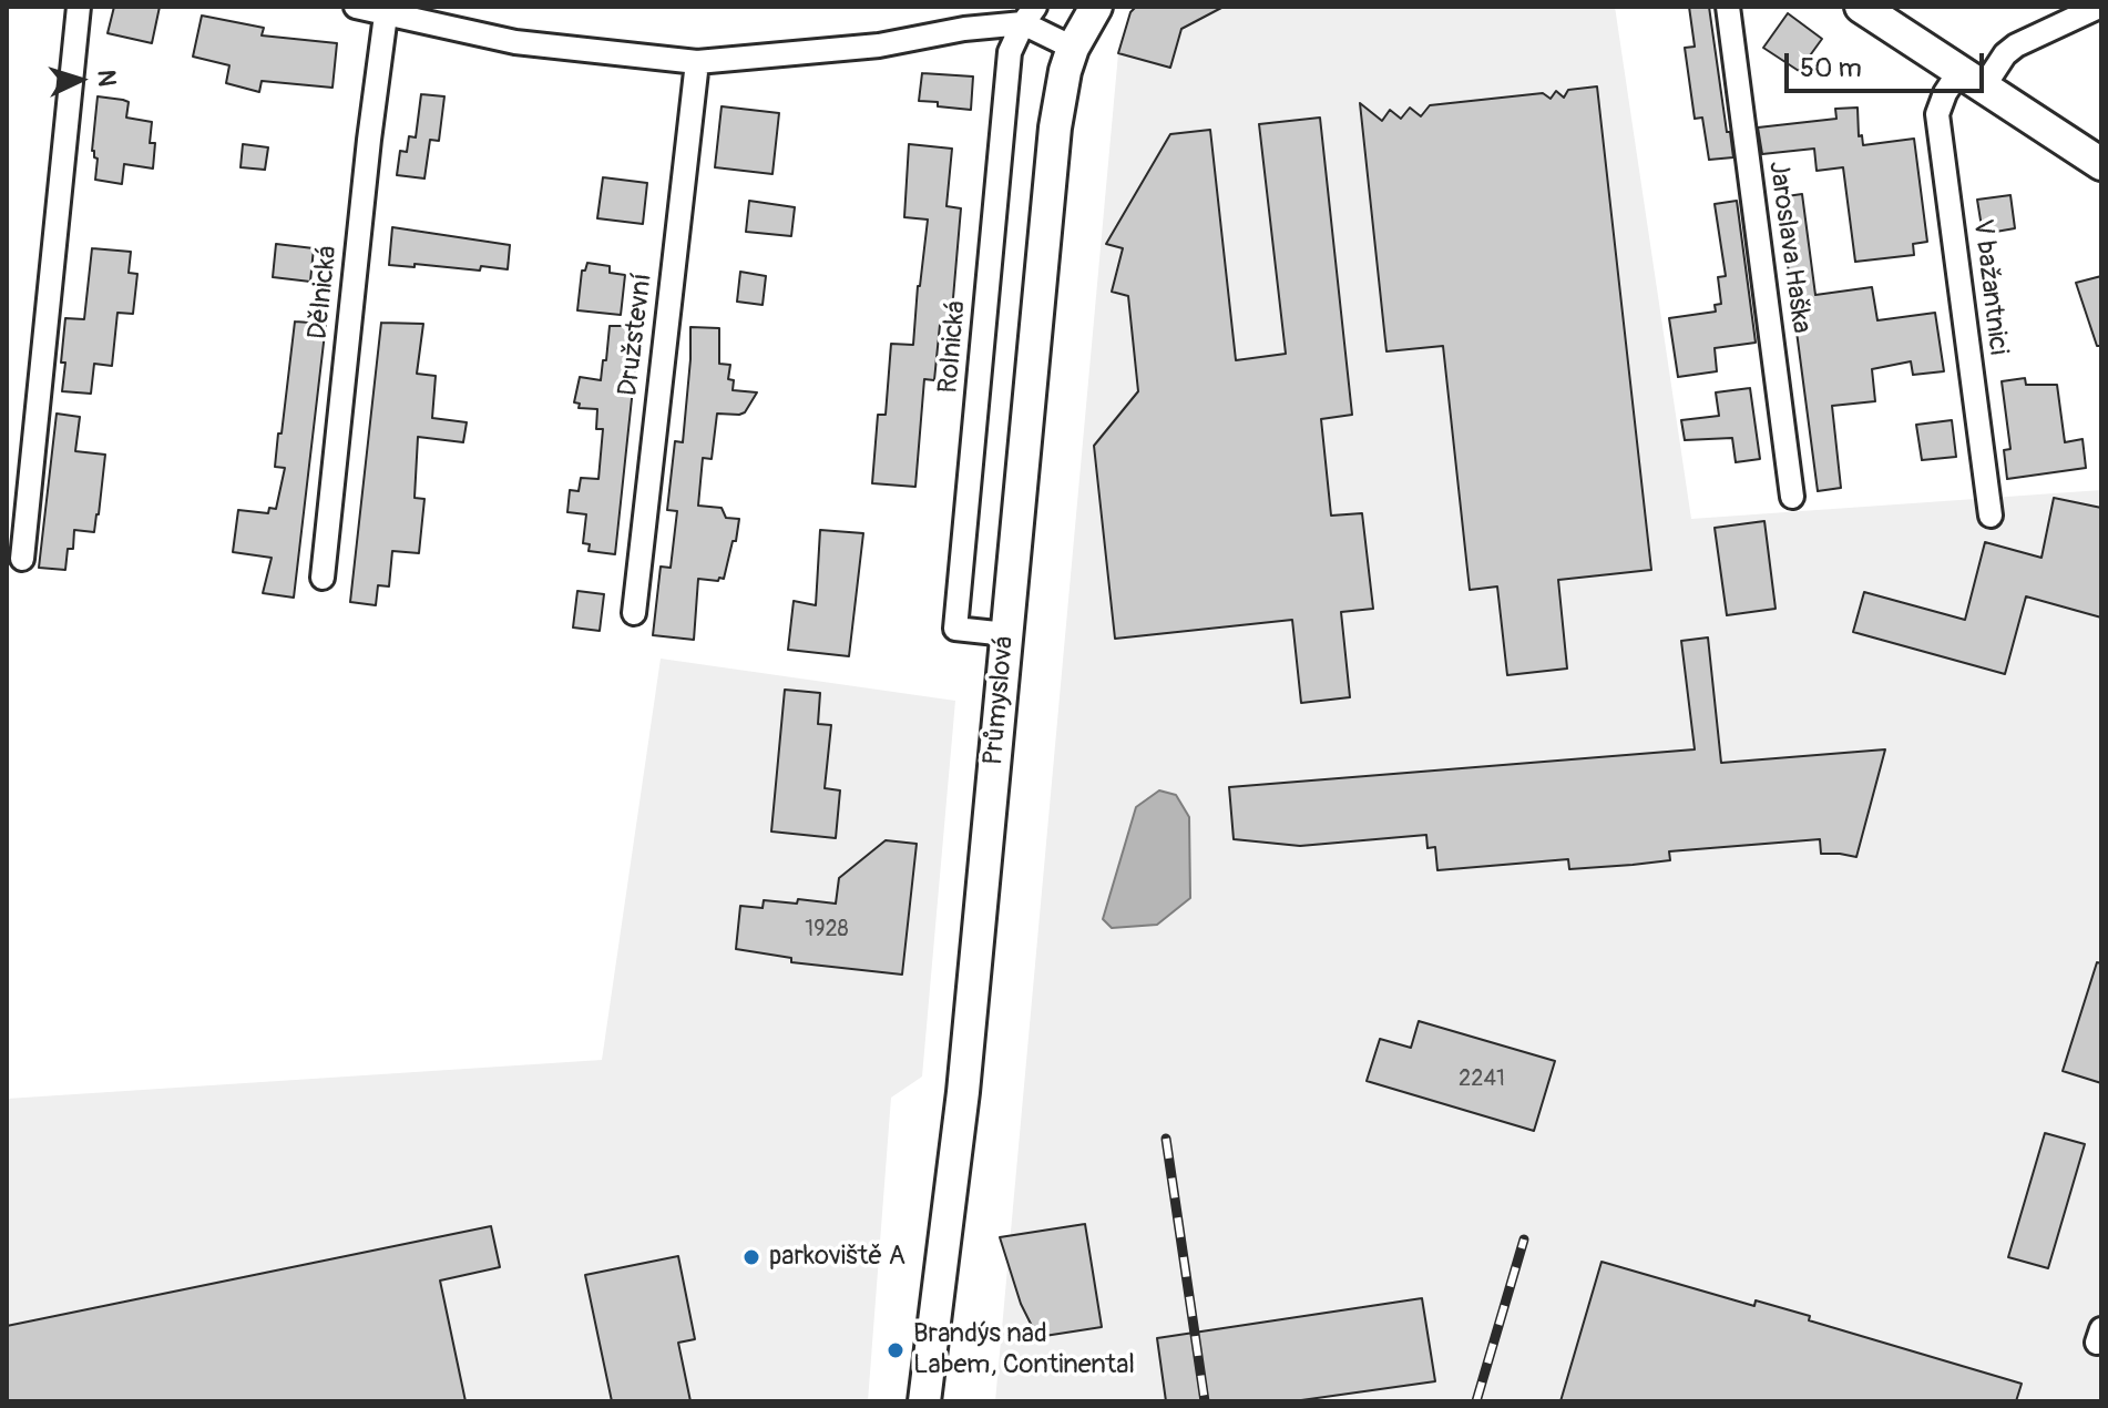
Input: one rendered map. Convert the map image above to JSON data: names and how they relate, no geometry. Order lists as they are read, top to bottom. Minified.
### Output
{"streets":{"main road":["Průmyslová"],"street":["Jaroslava Haška","V bažantnici","Dělnická","Družstevní","Rolnická"]},"crossings":[["Rolnická","Průmyslová"]],"places":["parkoviště A","Brandýs nad Labem, Continental"],"house_numbers":["1928","2241"],"scale_bar":"50 m","north":"right"}
